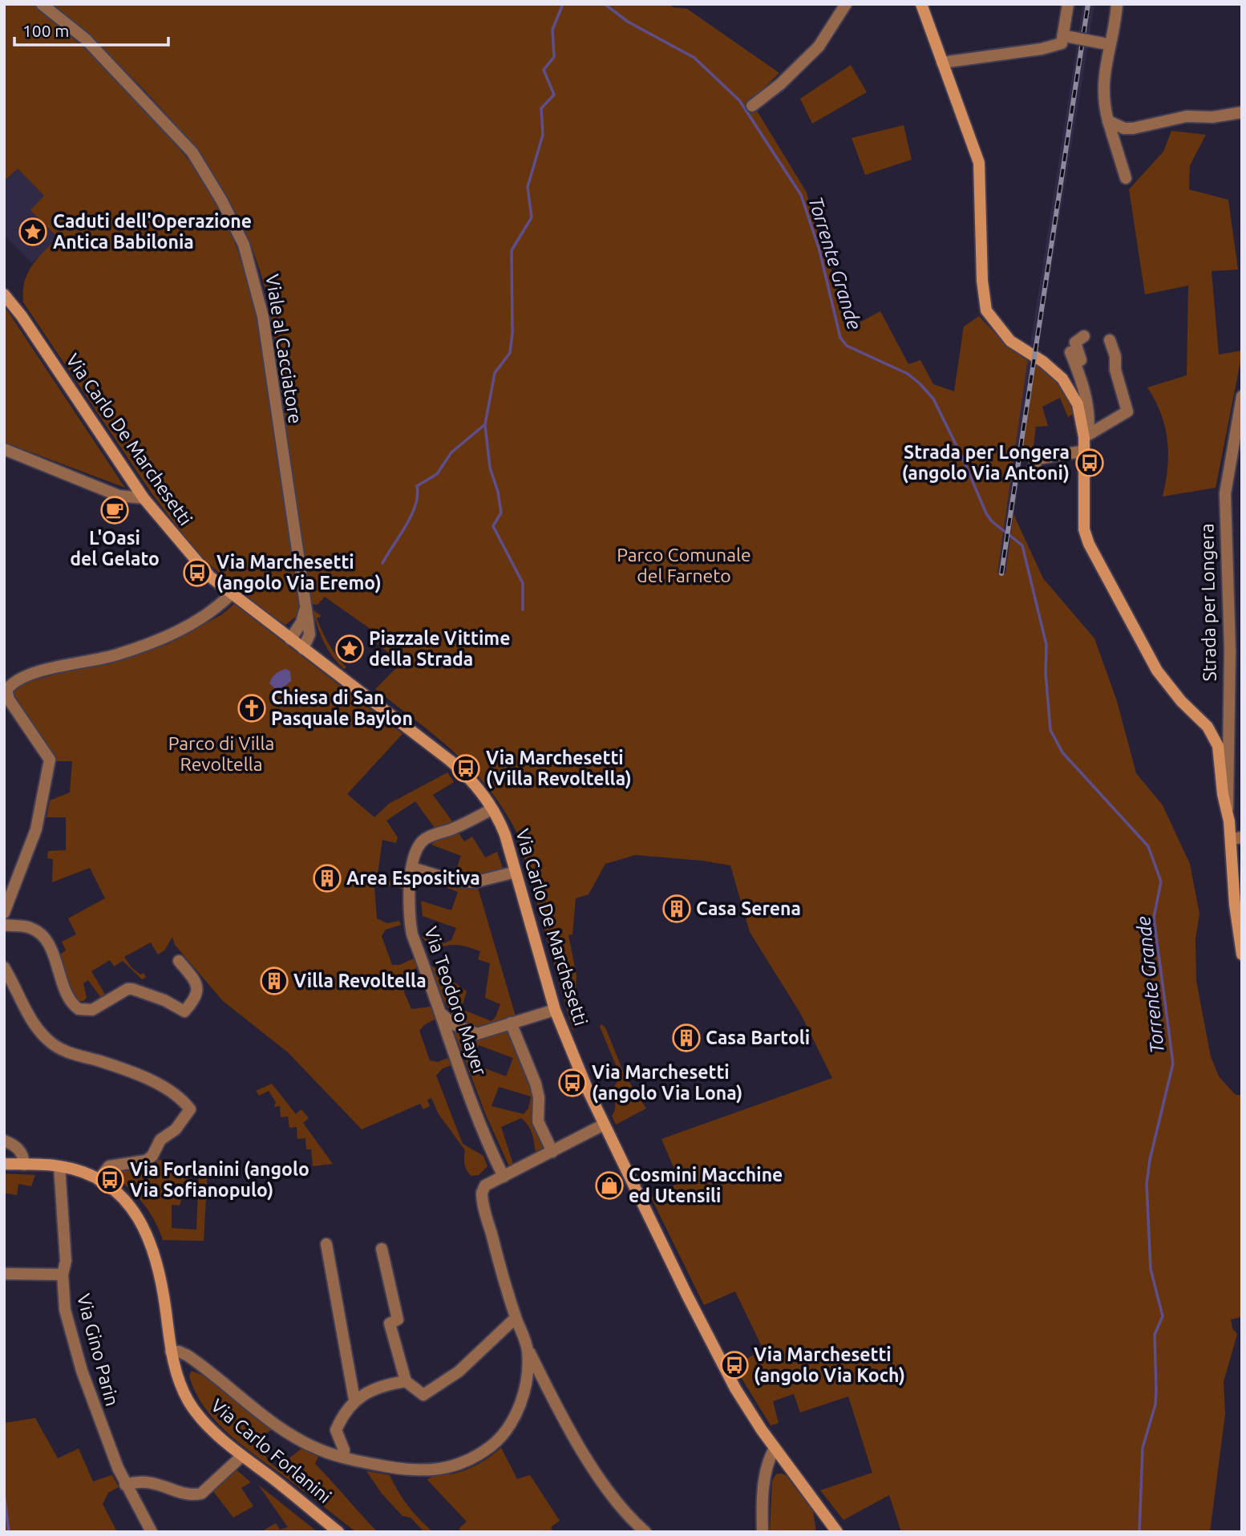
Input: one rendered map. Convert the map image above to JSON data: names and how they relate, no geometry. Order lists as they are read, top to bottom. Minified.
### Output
{"streets":{"main road":["Via Carlo De Marchesetti","Strada per Longera","Via Carlo Forlanini"],"street":["Viale al Cacciatore","Via Teodoro Mayer","Via Gino Parin"]},"crossings":[["Via Carlo De Marchesetti","Via Teodoro Mayer"],["Via Gino Parin","Via Carlo Forlanini"]],"water":["Torrente Grande"],"parks":["Parco Comunale del Farneto","Parco di Villa Revoltella"],"places":{"place":["Caduti dell'Operazione Antica Babilonia","Piazzale Vittime della Strada"],"bus stop":["Strada per Longera (angolo Via Antoni)","Via Marchesetti (angolo Via Eremo)","Via Marchesetti (Villa Revoltella)","Via Marchesetti (angolo Via Lona)","Via Forlanini (angolo Via Sofianopulo)","Via Marchesetti (angolo Via Koch)"],"cafe":["L'Oasi del Gelato"],"church":["Chiesa di San Pasquale Baylon"],"building":["Area Espositiva","Casa Serena","Villa Revoltella","Casa Bartoli"],"shop":["Cosmini Macchine ed Utensili"]},"scale_bar":"100 m"}
